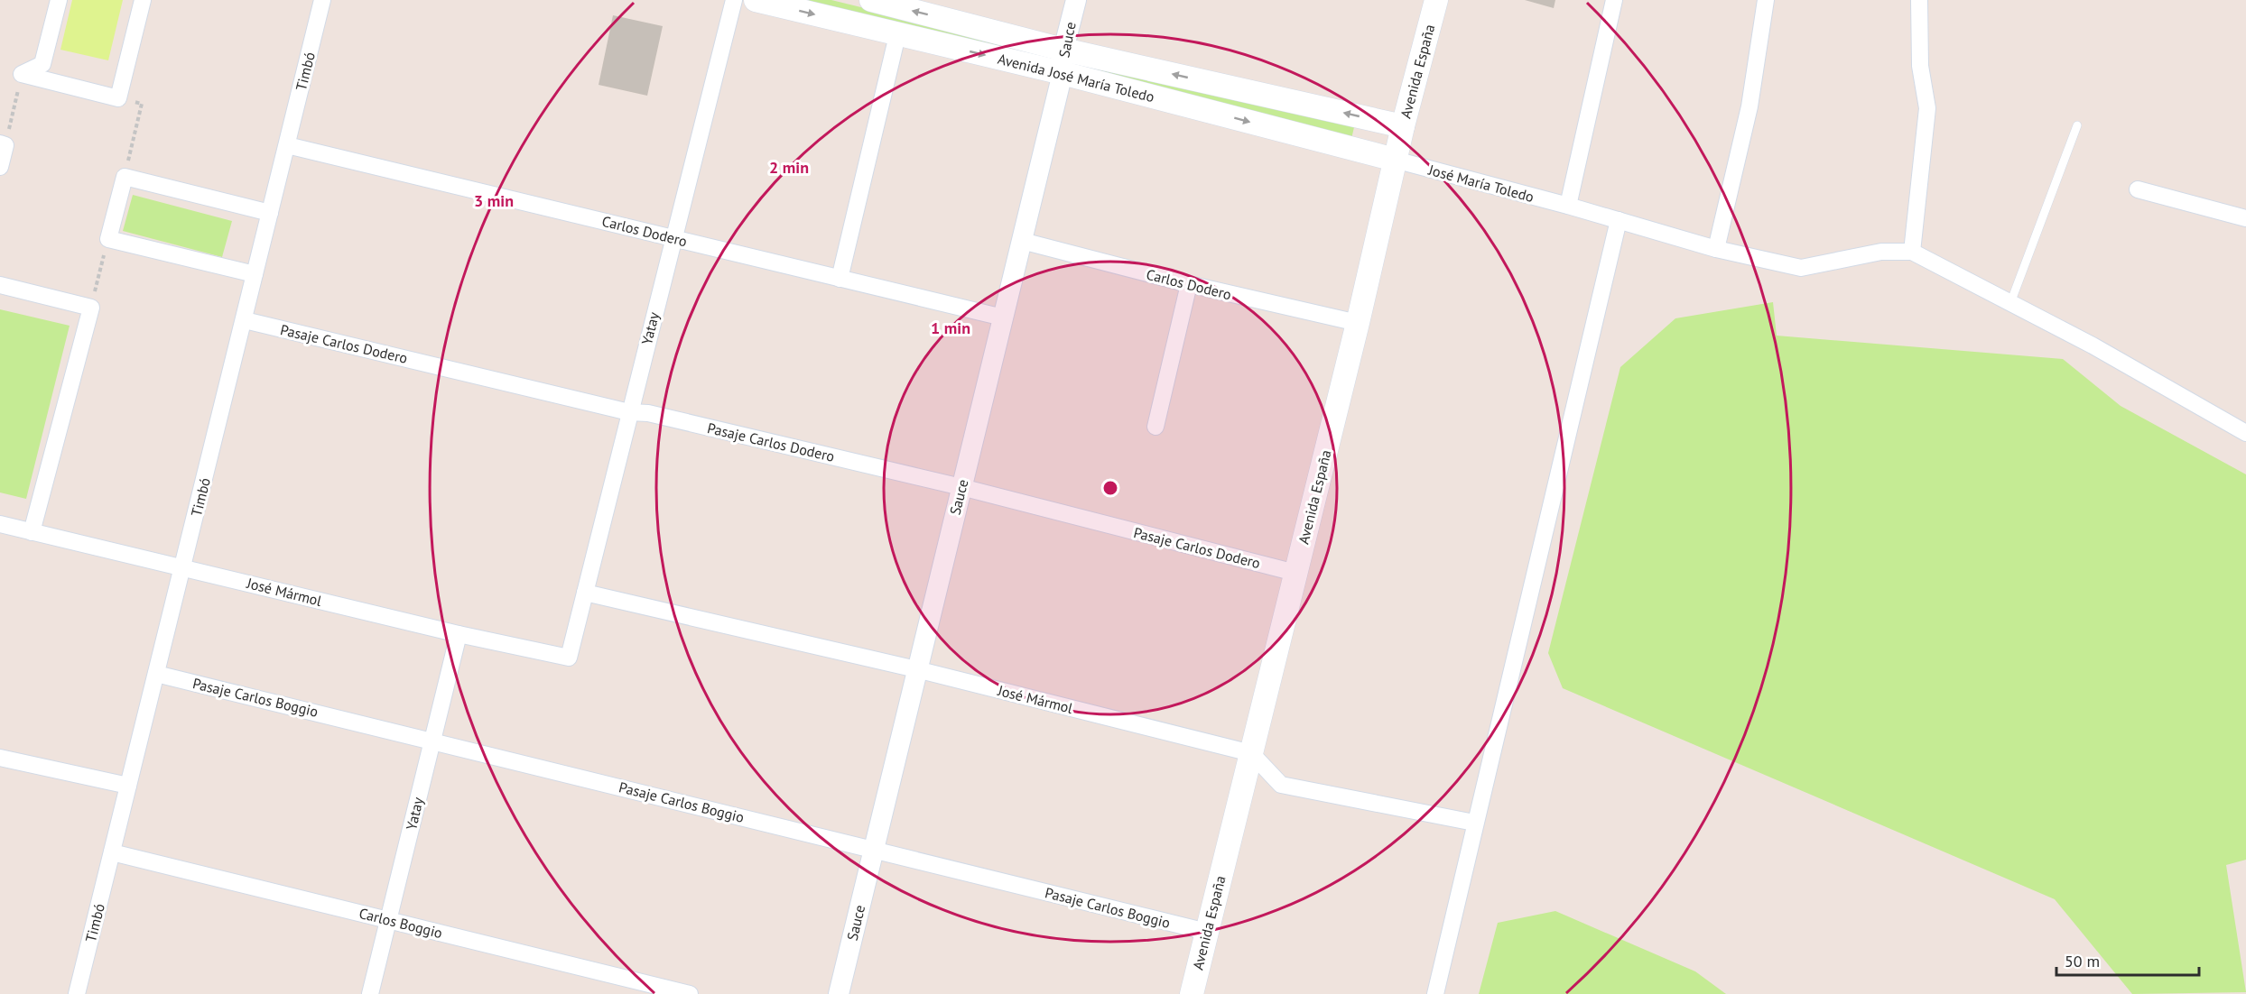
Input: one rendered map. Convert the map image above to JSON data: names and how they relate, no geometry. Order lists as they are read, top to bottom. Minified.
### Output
{"streets":{"main road":["Avenida España","Avenida José María Toledo"],"street":["Sauce","Timbó","José María Toledo","Carlos Dodero","Yatay","Pasaje Carlos Dodero","José Mármol","Pasaje Carlos Boggio","Carlos Boggio"]},"crossings":[["Sauce","Avenida José María Toledo"],["Sauce","Carlos Dodero"],["Sauce","Pasaje Carlos Dodero"],["Sauce","José Mármol"],["Sauce","Pasaje Carlos Boggio"],["Timbó","Carlos Dodero"],["Timbó","Pasaje Carlos Dodero"],["Timbó","José Mármol"],["Timbó","Pasaje Carlos Boggio"],["Timbó","Carlos Boggio"],["Avenida España","Avenida José María Toledo"],["Avenida España","José María Toledo"],["Avenida España","Carlos Dodero"],["Avenida España","Pasaje Carlos Dodero"],["Avenida España","José Mármol"],["Avenida España","Pasaje Carlos Boggio"],["Avenida José María Toledo","José María Toledo"],["Carlos Dodero","Yatay"],["Yatay","Pasaje Carlos Dodero"],["Yatay","José Mármol"],["Yatay","Pasaje Carlos Boggio"],["Yatay","Carlos Boggio"]],"scale_bar":"50 m","rings":["2 min","3 min","1 min"]}
